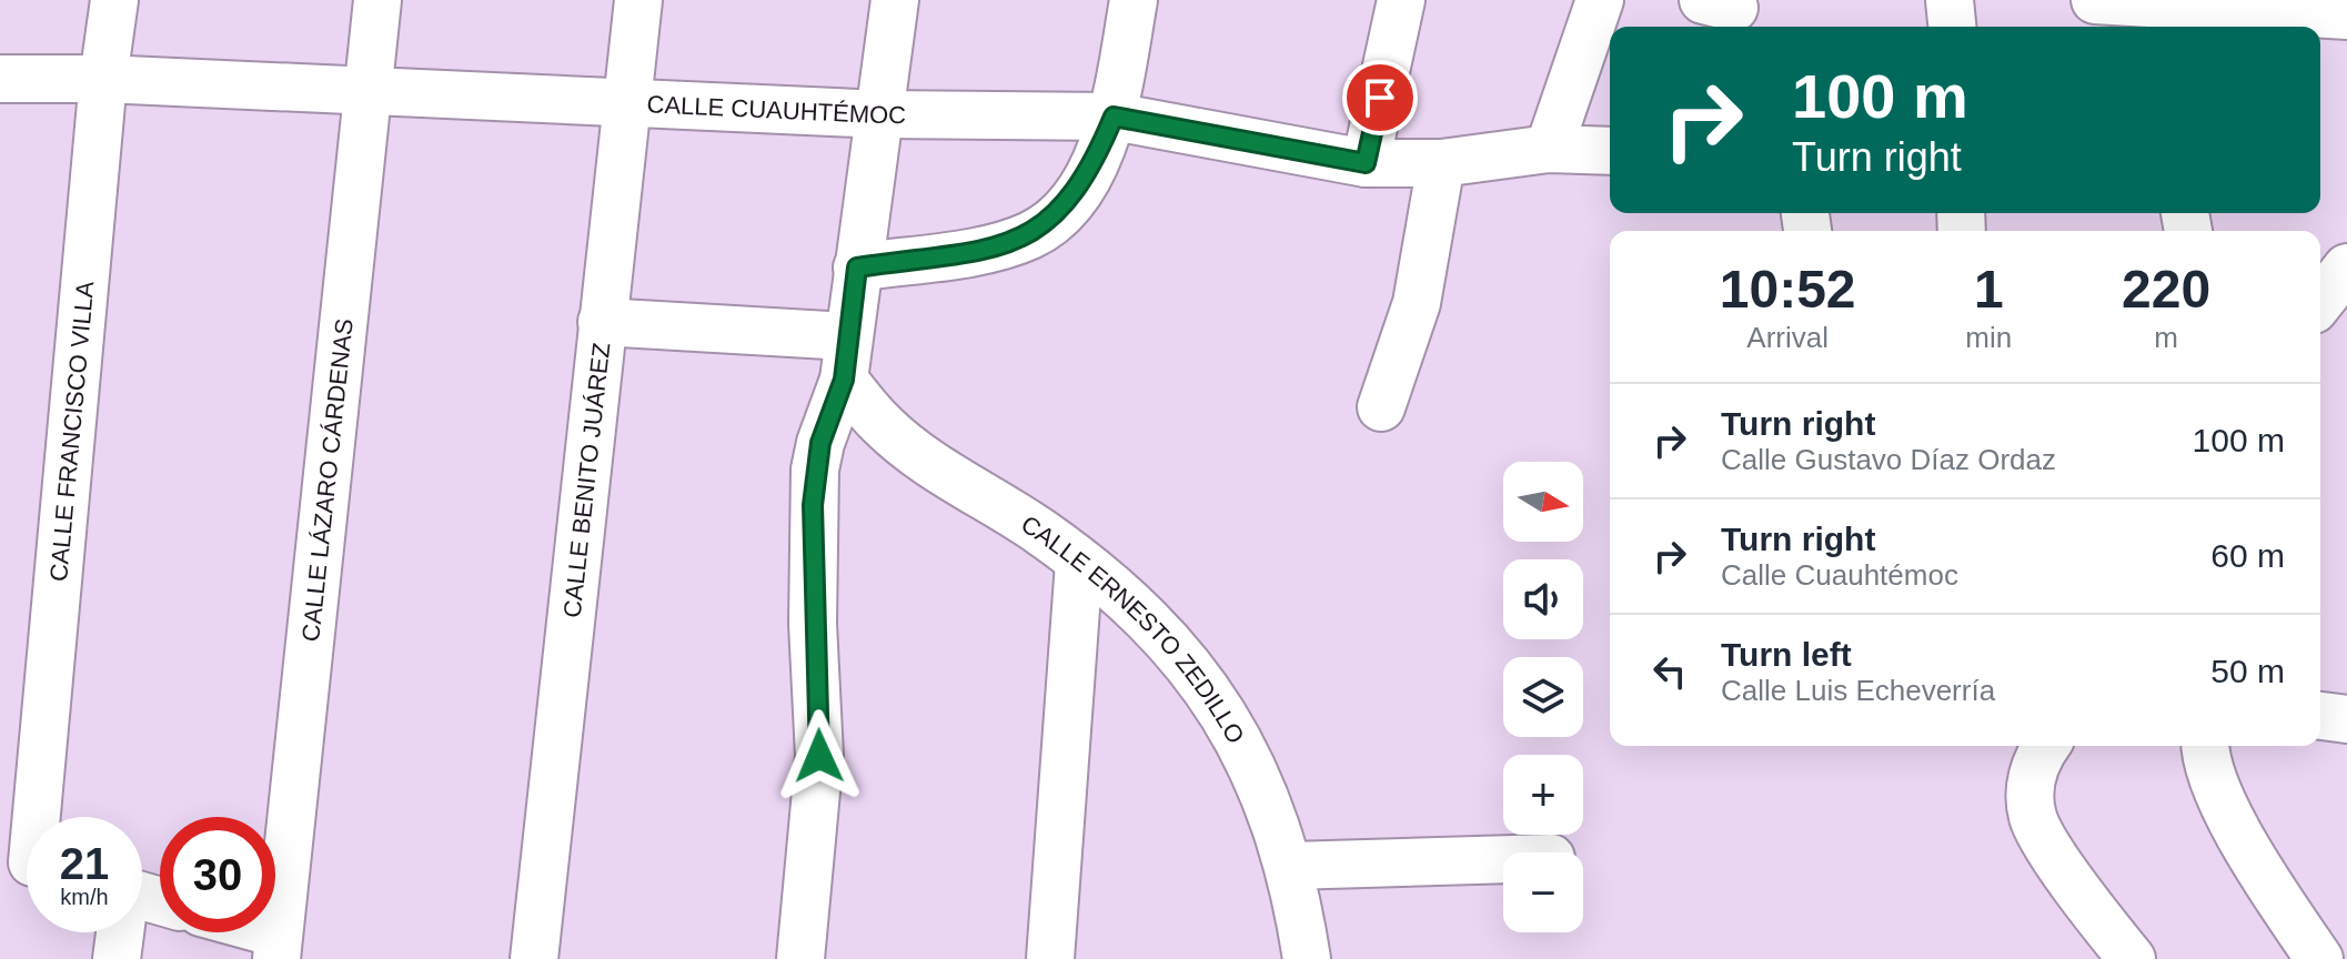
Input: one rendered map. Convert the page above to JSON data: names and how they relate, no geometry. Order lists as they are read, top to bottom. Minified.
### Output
{"streets":{"street":["CALLE CUAUHTÉMOC","CALLE FRANCISCO VILLA","CALLE LÁZARO CÁRDENAS","CALLE BENITO JUÁREZ","CALLE ERNESTO ZEDILLO"]},"crossings":[["CALLE CUAUHTÉMOC","CALLE FRANCISCO VILLA"],["CALLE CUAUHTÉMOC","CALLE LÁZARO CÁRDENAS"],["CALLE CUAUHTÉMOC","CALLE BENITO JUÁREZ"]],"north":"right","page":{"turn":["100 m","Turn right"],"eta":["10:52","Arrival","1","min","220","m"],"list":[{"name":"Turn right","note":"Calle Gustavo Díaz Ordaz","value":"100 m"},{"name":"Turn right","note":"Calle Cuauhtémoc","value":"60 m"},{"name":"Turn left","note":"Calle Luis Echeverría","value":"50 m"}],"map_buttons":["+","−"],"speed":"21 km/h","limit":"30"}}
